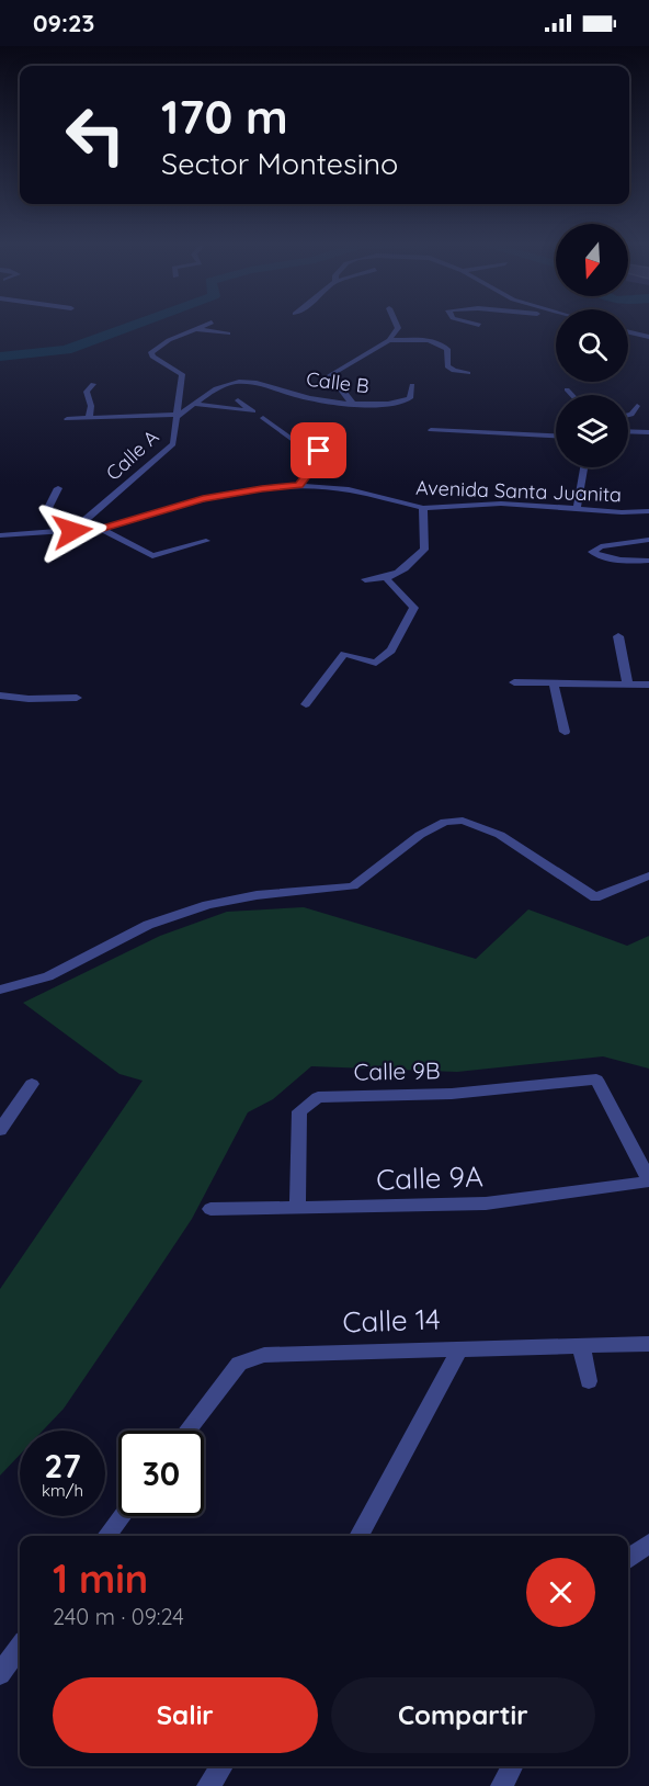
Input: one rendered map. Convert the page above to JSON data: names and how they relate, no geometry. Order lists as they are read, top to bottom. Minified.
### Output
{"streets":{"street":["Calle B","Calle A","Avenida Santa Juanita","Calle 9B","Calle 9A","Calle 14"]},"crossings":[["Calle B","Calle A"],["Calle A","Avenida Santa Juanita"],["Calle 9B","Calle 9A"]],"north":"bottom","page":{"status":"09:23","turn":["170 m","Sector Montesino"],"speed":"27 km/h","limit":"30","heading":["1 min","240 m · 09:24"],"buttons":["Salir","Compartir"]}}
